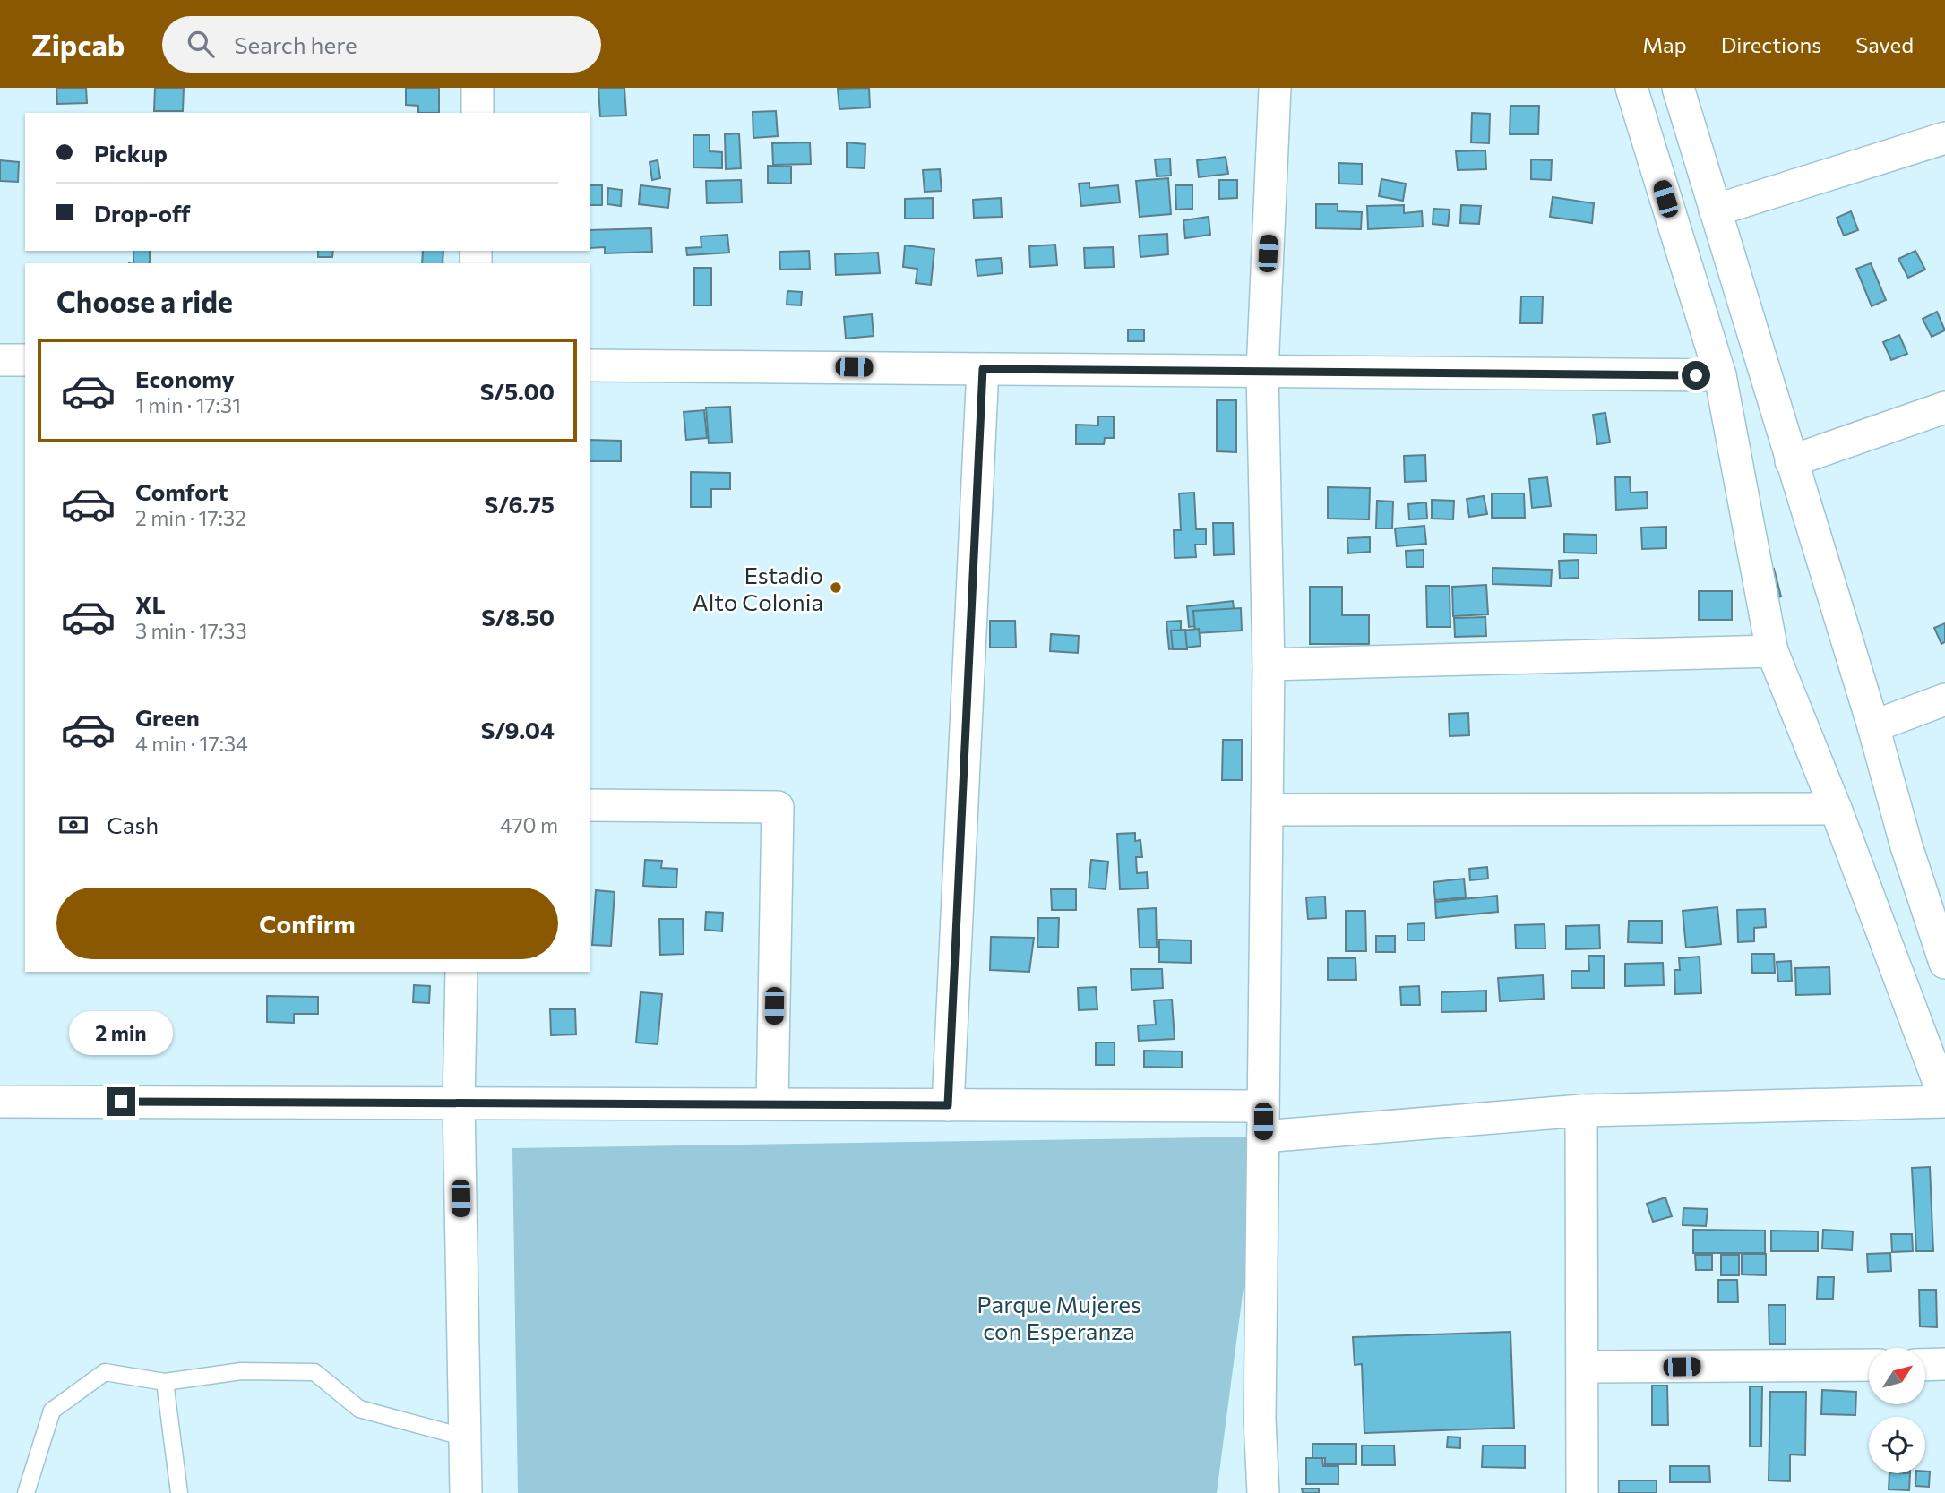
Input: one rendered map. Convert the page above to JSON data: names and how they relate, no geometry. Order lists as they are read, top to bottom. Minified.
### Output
{"parks":["Parque Mujeres con Esperanza"],"places":["Estadio Alto Colonia"],"north":"top right","page":{"header":"Zipcab","search":"Search here","nav":["Map","Directions","Saved"],"banner":["Pickup","Drop-off"],"heading":"Choose a ride","list":[{"name":"Economy","note":"1 min · 17:31","value":"S/5.00"},{"name":"Comfort","note":"2 min · 17:32","value":"S/6.75"},{"name":"XL","note":"3 min · 17:33","value":"S/8.50"},{"name":"Green","note":"4 min · 17:34","value":"S/9.04"}],"pay":["Cash","470 m"],"buttons":"Confirm","bubble":"2 min"}}
